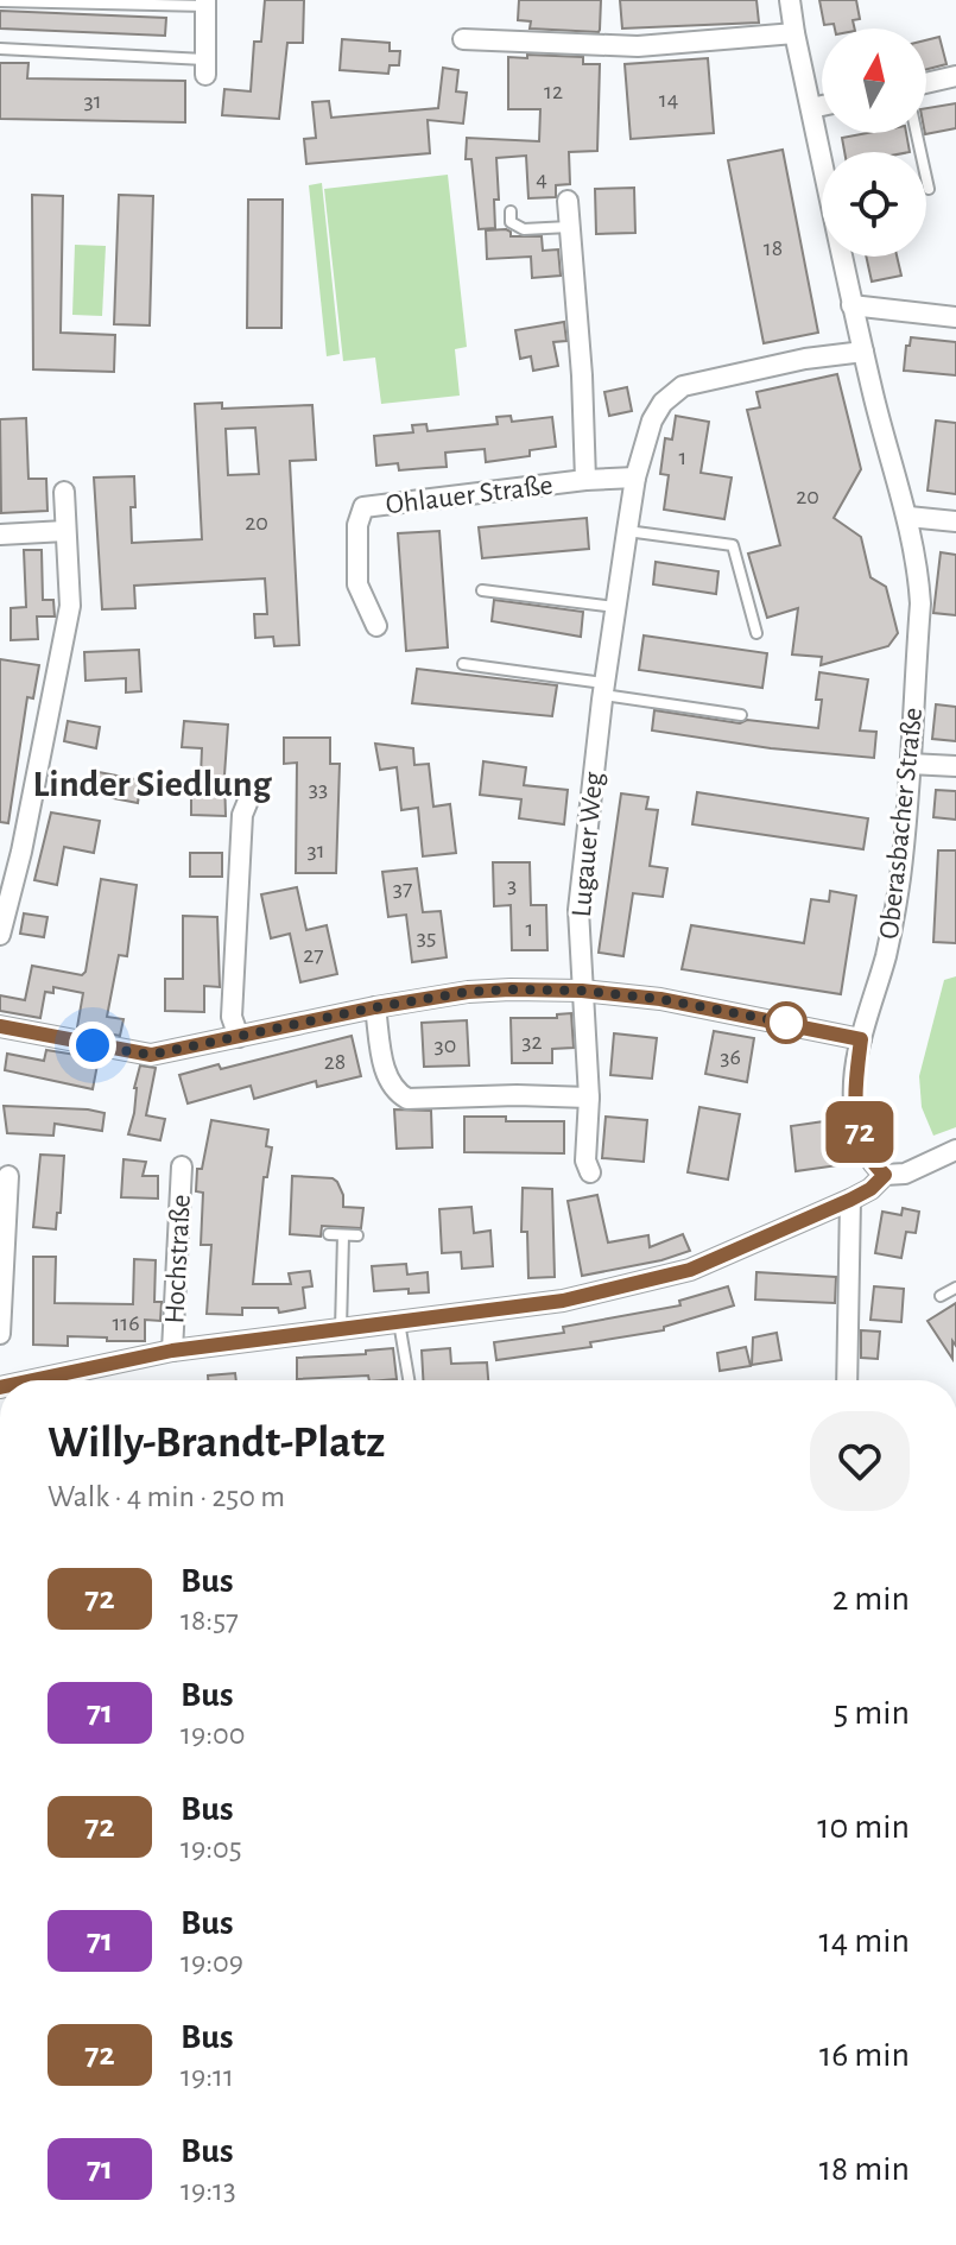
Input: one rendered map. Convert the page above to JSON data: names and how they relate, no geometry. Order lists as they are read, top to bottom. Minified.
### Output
{"streets":{"street":["Ohlauer Straße","Oberasbacher Straße","Lugauer Weg","Hochstraße"]},"crossings":[["Ohlauer Straße","Lugauer Weg"],["Oberasbacher Straße","Lugauer Weg"],["Oberasbacher Straße","Hochstraße"]],"districts":["Linder Siedlung"],"lines":["bus line 72"],"house_numbers":["12","14","31","4","18","1","20","20","33","31","3","37","1","35","27","32","30","36","28","116"],"north":"top","page":{"on_map":"72","heading":["Willy-Brandt-Platz","Walk · 4 min · 250 m"],"list":[{"mark":"72","name":"Bus","note":"18:57","value":"2 min"},{"mark":"71","name":"Bus","note":"19:00","value":"5 min"},{"mark":"72","name":"Bus","note":"19:05","value":"10 min"},{"mark":"71","name":"Bus","note":"19:09","value":"14 min"},{"mark":"72","name":"Bus","note":"19:11","value":"16 min"},{"mark":"71","name":"Bus","note":"19:13","value":"18 min"}]}}
